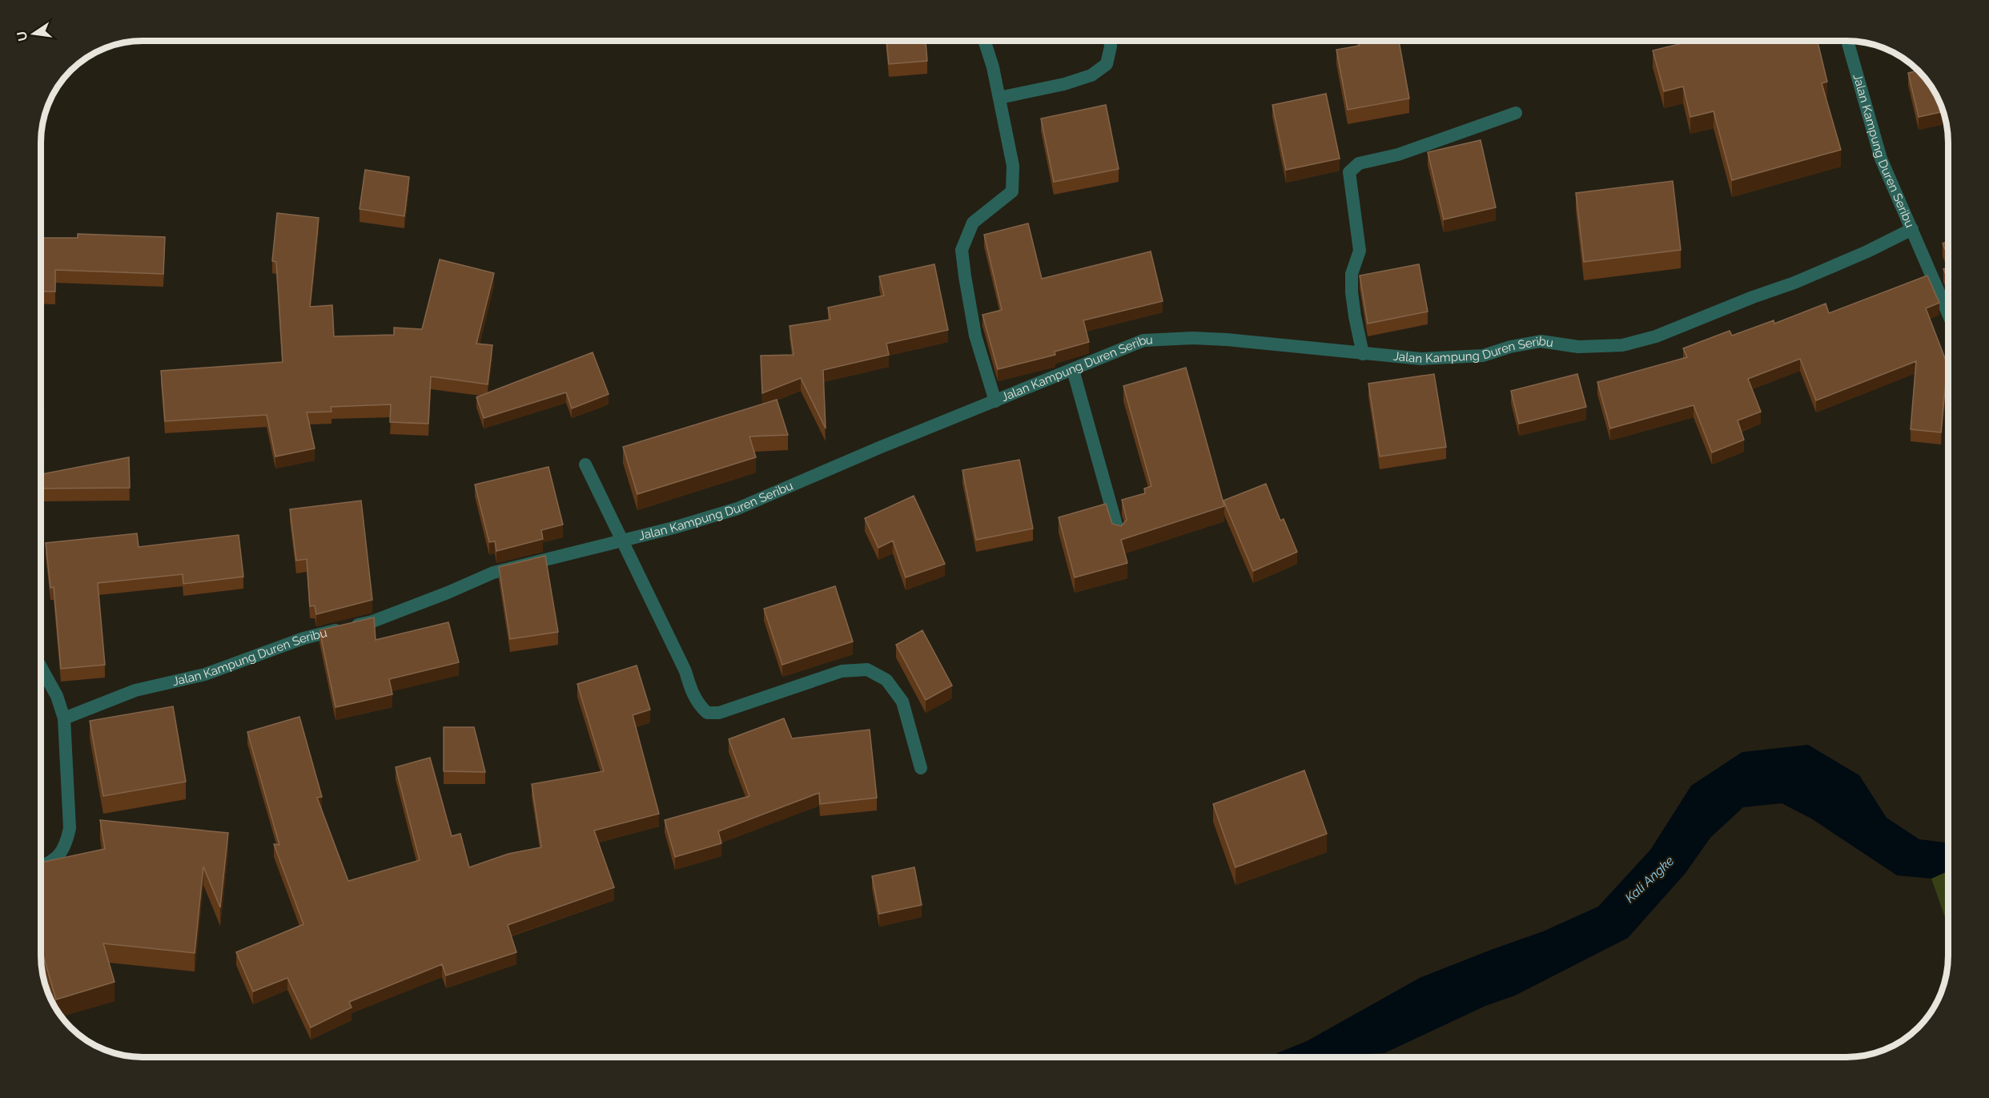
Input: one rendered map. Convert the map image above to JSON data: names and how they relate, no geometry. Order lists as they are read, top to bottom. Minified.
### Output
{"streets":{"street":["Jalan Kampung Duren Seribu"]},"water":["Kali Angke"],"north":"left"}
